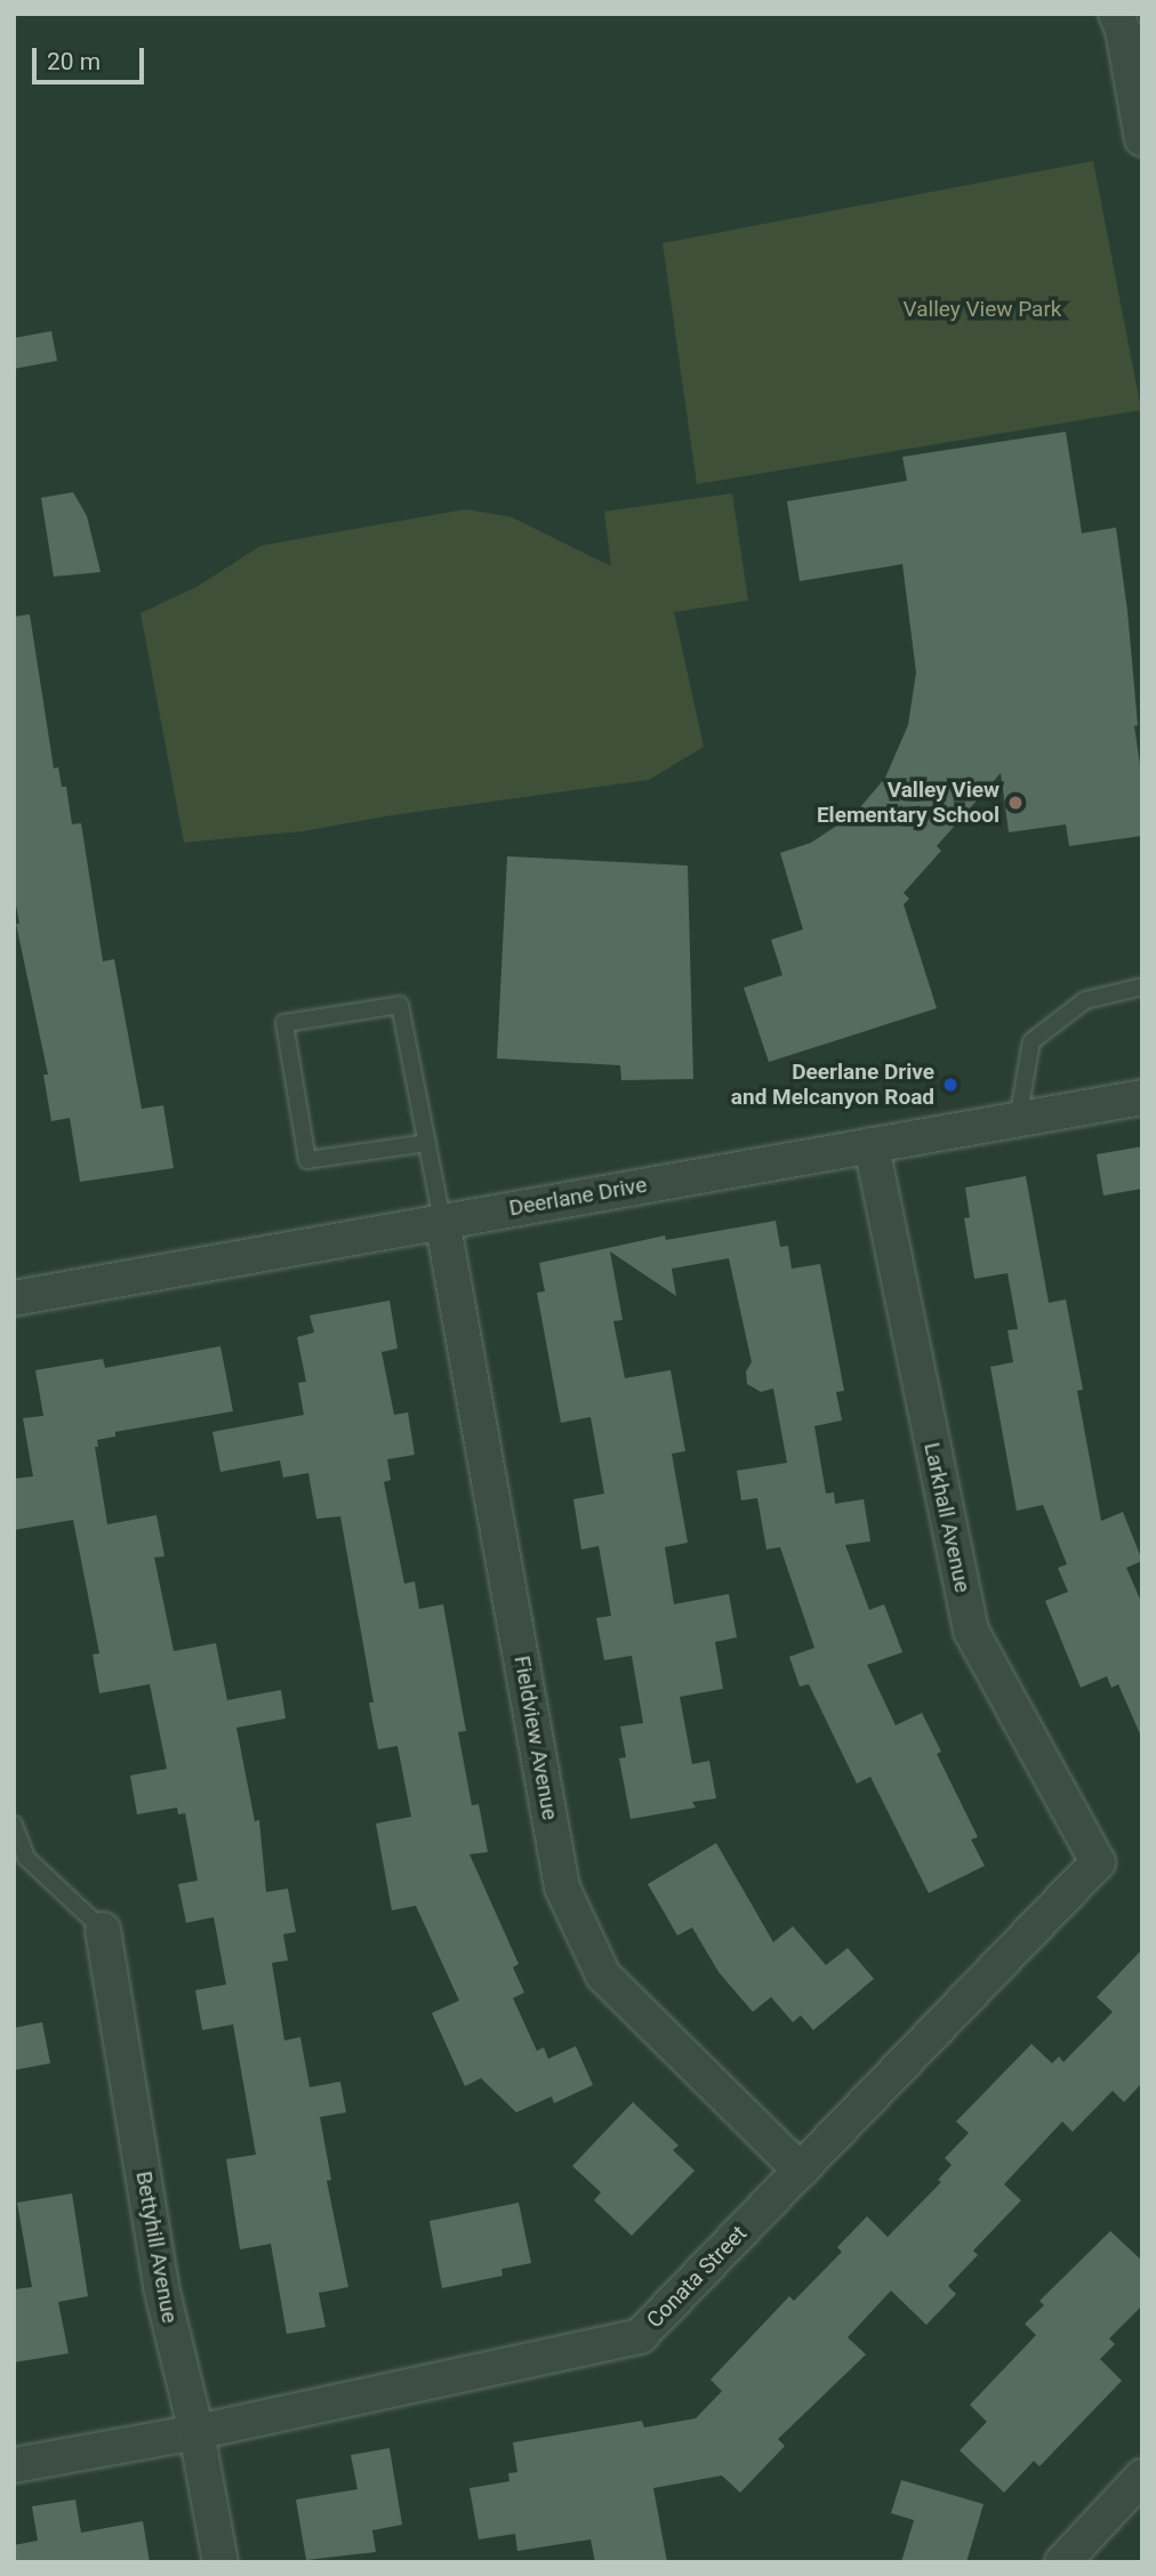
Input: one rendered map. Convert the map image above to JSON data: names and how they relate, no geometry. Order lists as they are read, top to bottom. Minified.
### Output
{"streets":{"street":["Deerlane Drive","Larkhall Avenue","Fieldview Avenue","Bettyhill Avenue","Conata Street"]},"crossings":[["Deerlane Drive","Larkhall Avenue"],["Deerlane Drive","Fieldview Avenue"],["Larkhall Avenue","Conata Street"],["Fieldview Avenue","Conata Street"],["Bettyhill Avenue","Conata Street"]],"parks":["Valley View Park"],"places":["Valley View Elementary School","Deerlane Drive and Melcanyon Road"],"scale_bar":"20 m"}
